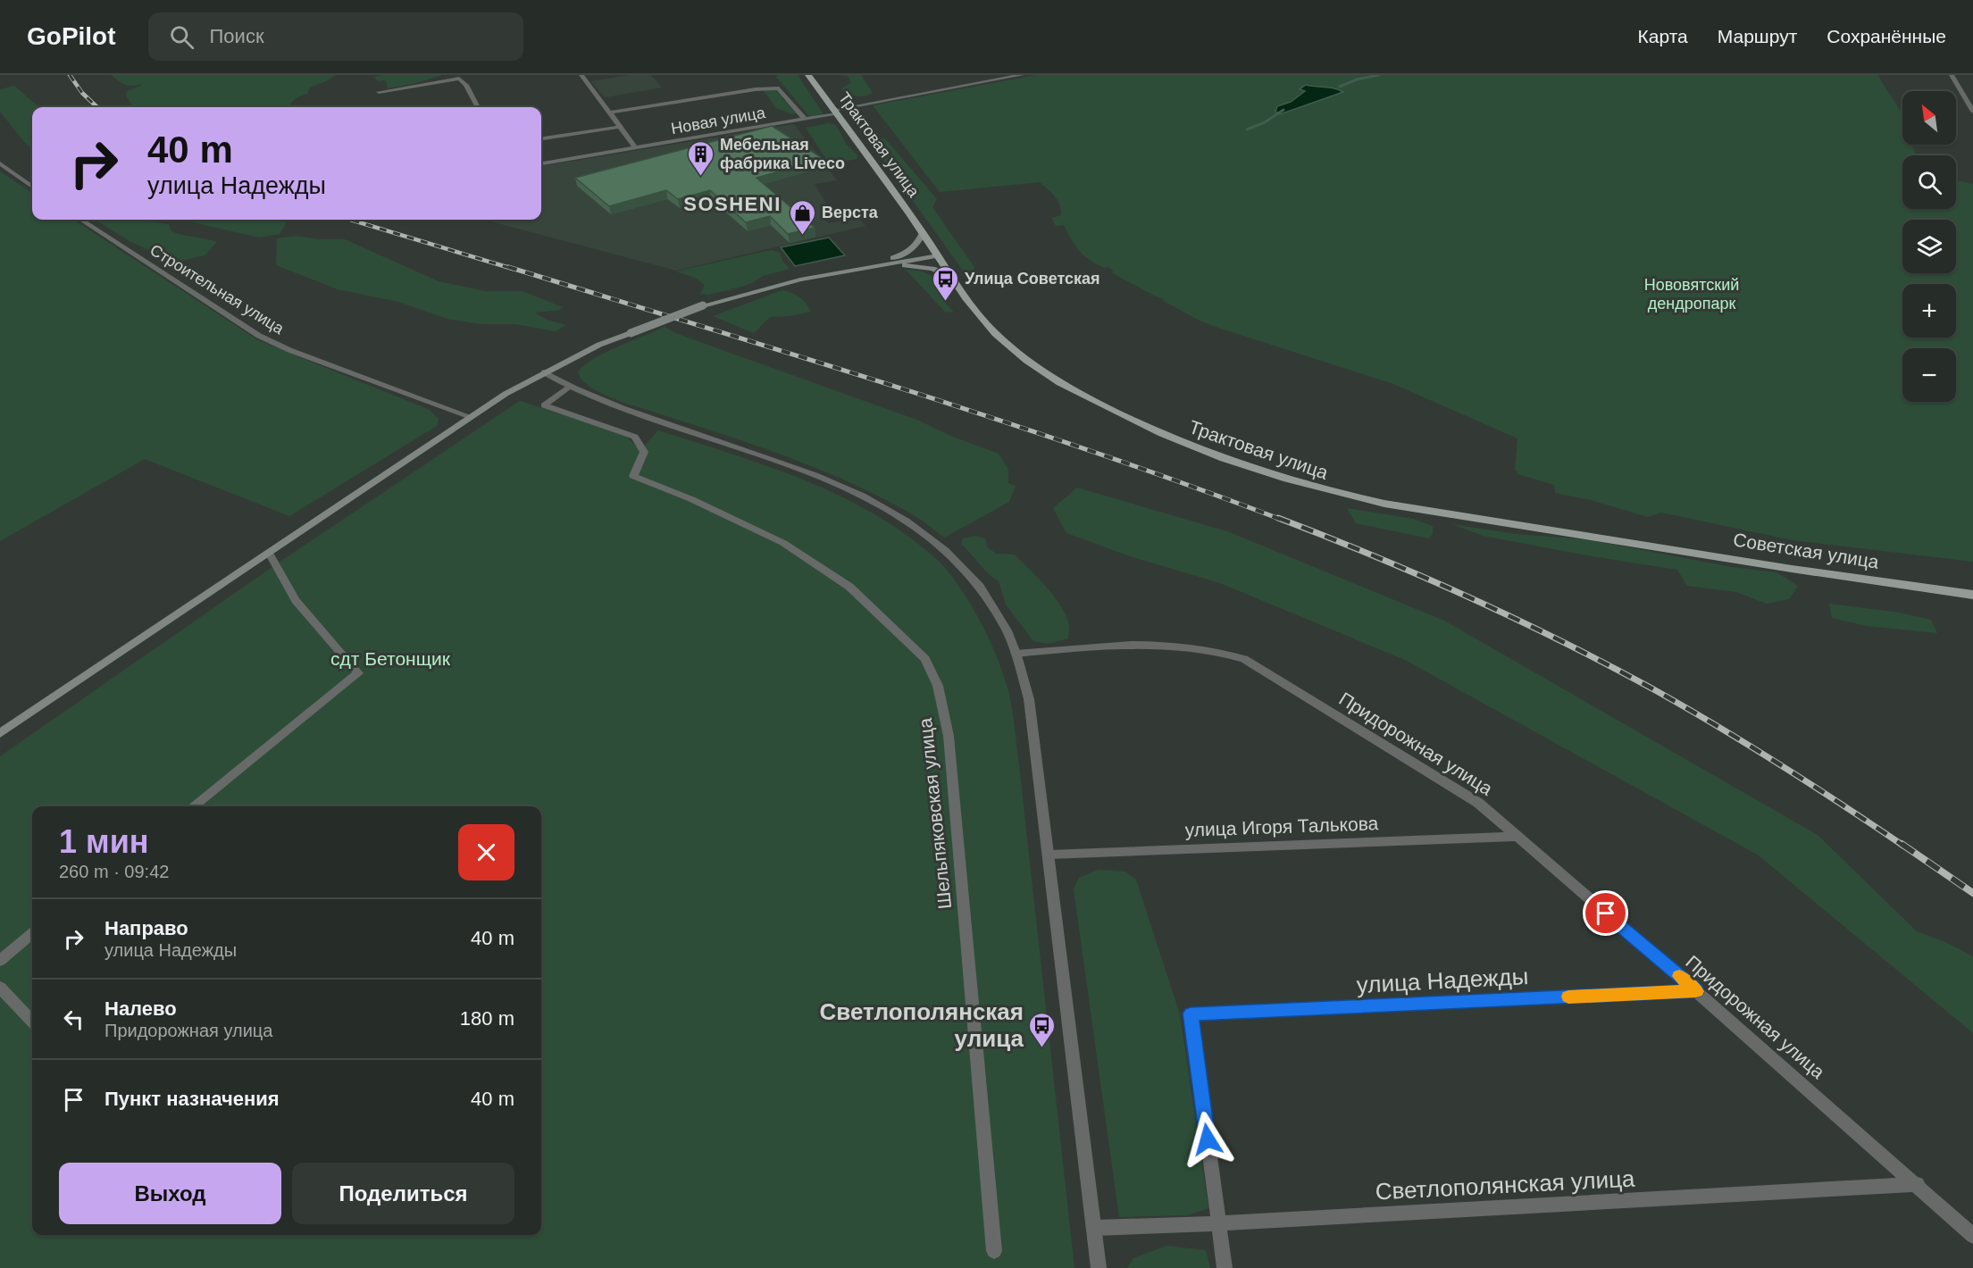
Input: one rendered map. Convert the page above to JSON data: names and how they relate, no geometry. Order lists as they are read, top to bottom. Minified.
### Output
{"streets":{"main road":["Трактовая улица","Советская улица"],"street":["Новая улица","Строительная улица","Придорожная улица","Шельпяковская улица","улица Игоря Талькова","улица Надежды","Светлополянская улица"]},"crossings":[["Новая улица","Трактовая улица"],["Трактовая улица","Советская улица"],["Придорожная улица","улица Игоря Талькова"],["Придорожная улица","улица Надежды"],["Придорожная улица","Светлополянская улица"],["улица Надежды","Светлополянская улица"]],"districts":["SOSHENI"],"parks":["Нововятский дендропарк","сдт Бетонщик"],"places":{"building":["Мебельная фабрика Liveco"],"shop":["Верста"],"bus stop":["Улица Советская","Светлополянская улица"]},"north":"top left","page":{"header":"GoPilot","search":"Поиск","nav":["Карта","Маршрут","Сохранённые"],"map_buttons":["+","−"],"turn":["40 m","улица Надежды"],"heading":["1 мин","260 m · 09:42"],"list":[{"name":"Направо","note":"улица Надежды","value":"40 m"},{"name":"Налево","note":"Придорожная улица","value":"180 m"},{"name":"Пункт назначения","value":"40 m"}],"buttons":["Выход","Поделиться"]}}
